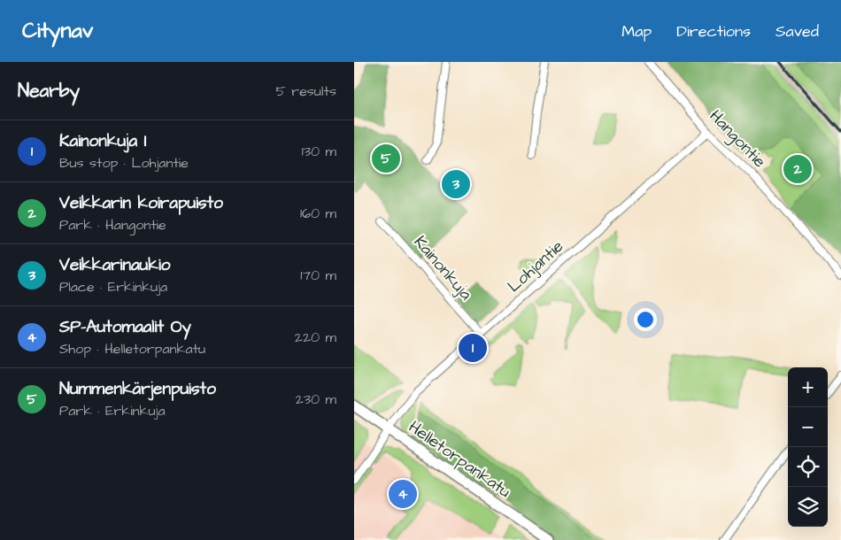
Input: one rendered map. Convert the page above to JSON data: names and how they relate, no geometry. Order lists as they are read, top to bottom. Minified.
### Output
{"streets":{"street":["Hangontie","Lohjantie","Kainonkuja","Helletorpankatu"]},"crossings":[["Hangontie","Lohjantie"],["Lohjantie","Kainonkuja"],["Lohjantie","Helletorpankatu"]],"page":{"header":"Citynav","nav":["Map","Directions","Saved"],"heading":["Nearby","5 results"],"list":[{"mark":"1","name":"Kainonkuja I","note":"Bus stop · Lohjantie","value":"130 m"},{"mark":"2","name":"Veikkarin koirapuisto","note":"Park · Hangontie","value":"160 m"},{"mark":"3","name":"Veikkarinaukio","note":"Place · Erkinkuja","value":"170 m"},{"mark":"4","name":"SP-Automaalit Oy","note":"Shop · Helletorpankatu","value":"220 m"},{"mark":"5","name":"Nummenkärjenpuisto","note":"Park · Erkinkuja","value":"230 m"}],"pins":["5","2","3","1","4"],"map_buttons":["+","−"]}}
